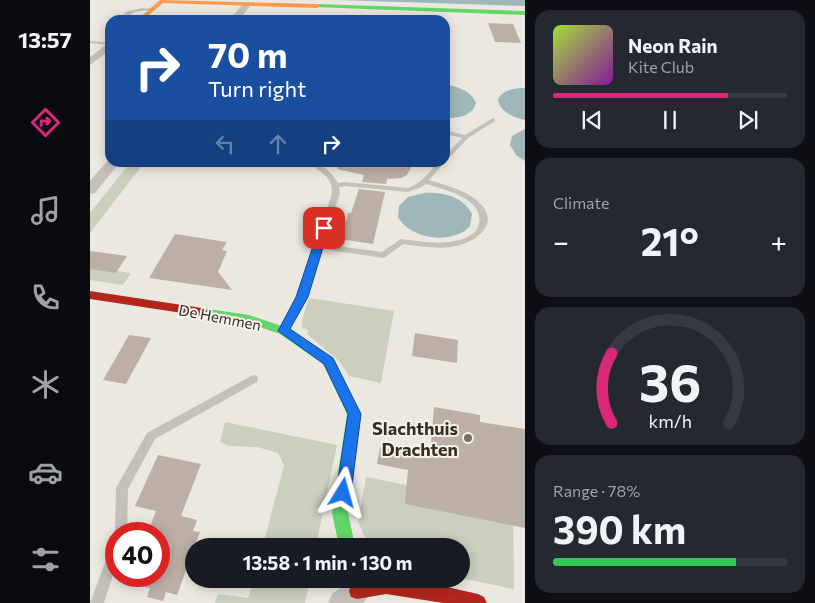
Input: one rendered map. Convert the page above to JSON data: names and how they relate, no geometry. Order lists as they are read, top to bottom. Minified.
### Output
{"streets":{"street":["De Hemmen"]},"places":["Slachthuis Drachten"],"page":{"tabs":"13:57","turn":["70 m","Turn right"],"song":["Neon Rain","Kite Club"],"tile":["Climate",["Range · 78%","390 km"]],"heat":["−","21°","+"],"limit":"40","trip":"13:58 · 1 min · 130 m","gauge":["36","km/h"]}}
